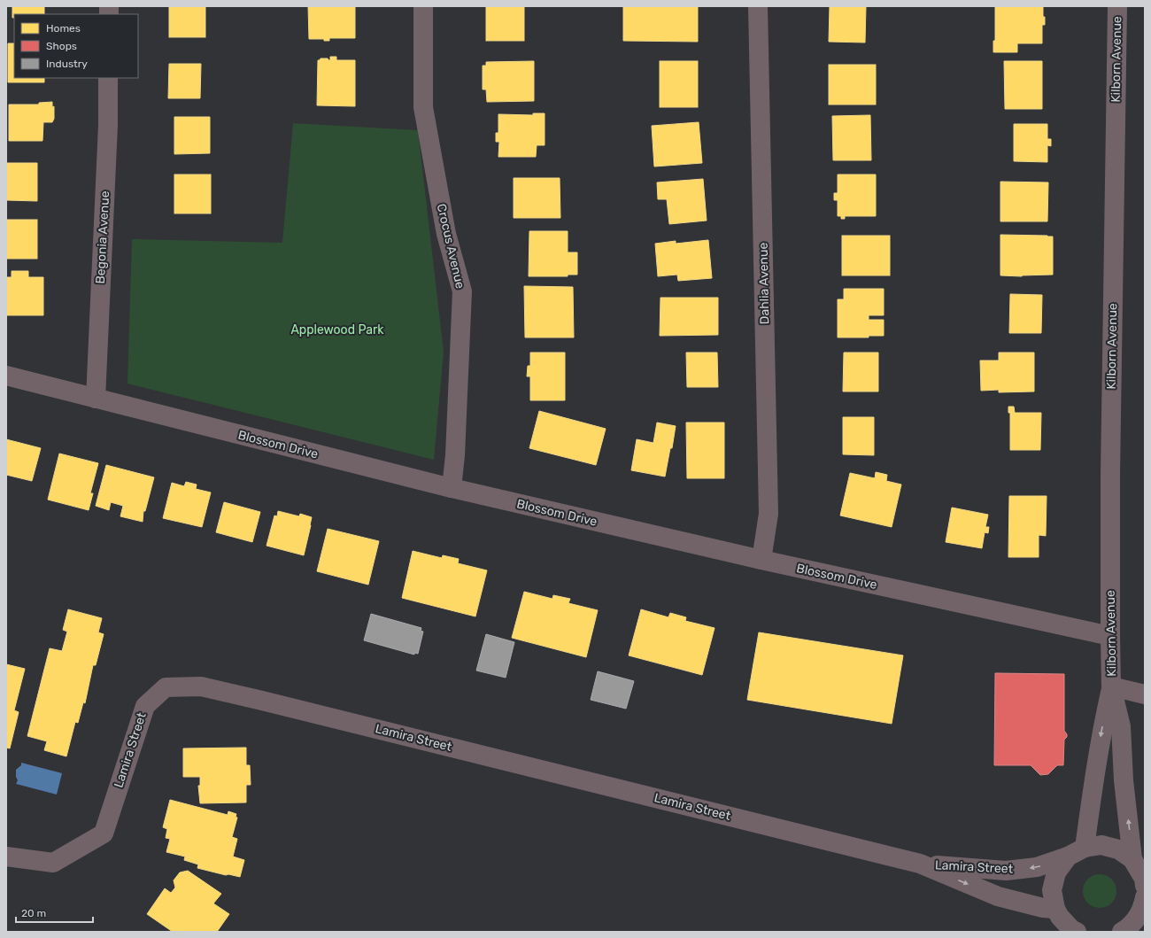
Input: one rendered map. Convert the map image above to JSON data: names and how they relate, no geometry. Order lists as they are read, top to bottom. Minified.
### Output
{"streets":{"street":["Kilborn Avenue","Begonia Avenue","Crocus Avenue","Dahlia Avenue","Blossom Drive","Lamira Street"]},"crossings":[["Kilborn Avenue","Blossom Drive"],["Kilborn Avenue","Lamira Street"],["Begonia Avenue","Blossom Drive"],["Crocus Avenue","Blossom Drive"],["Dahlia Avenue","Blossom Drive"]],"parks":["Applewood Park"],"legend":["Homes","Shops","Industry"],"scale_bar":"20 m"}
